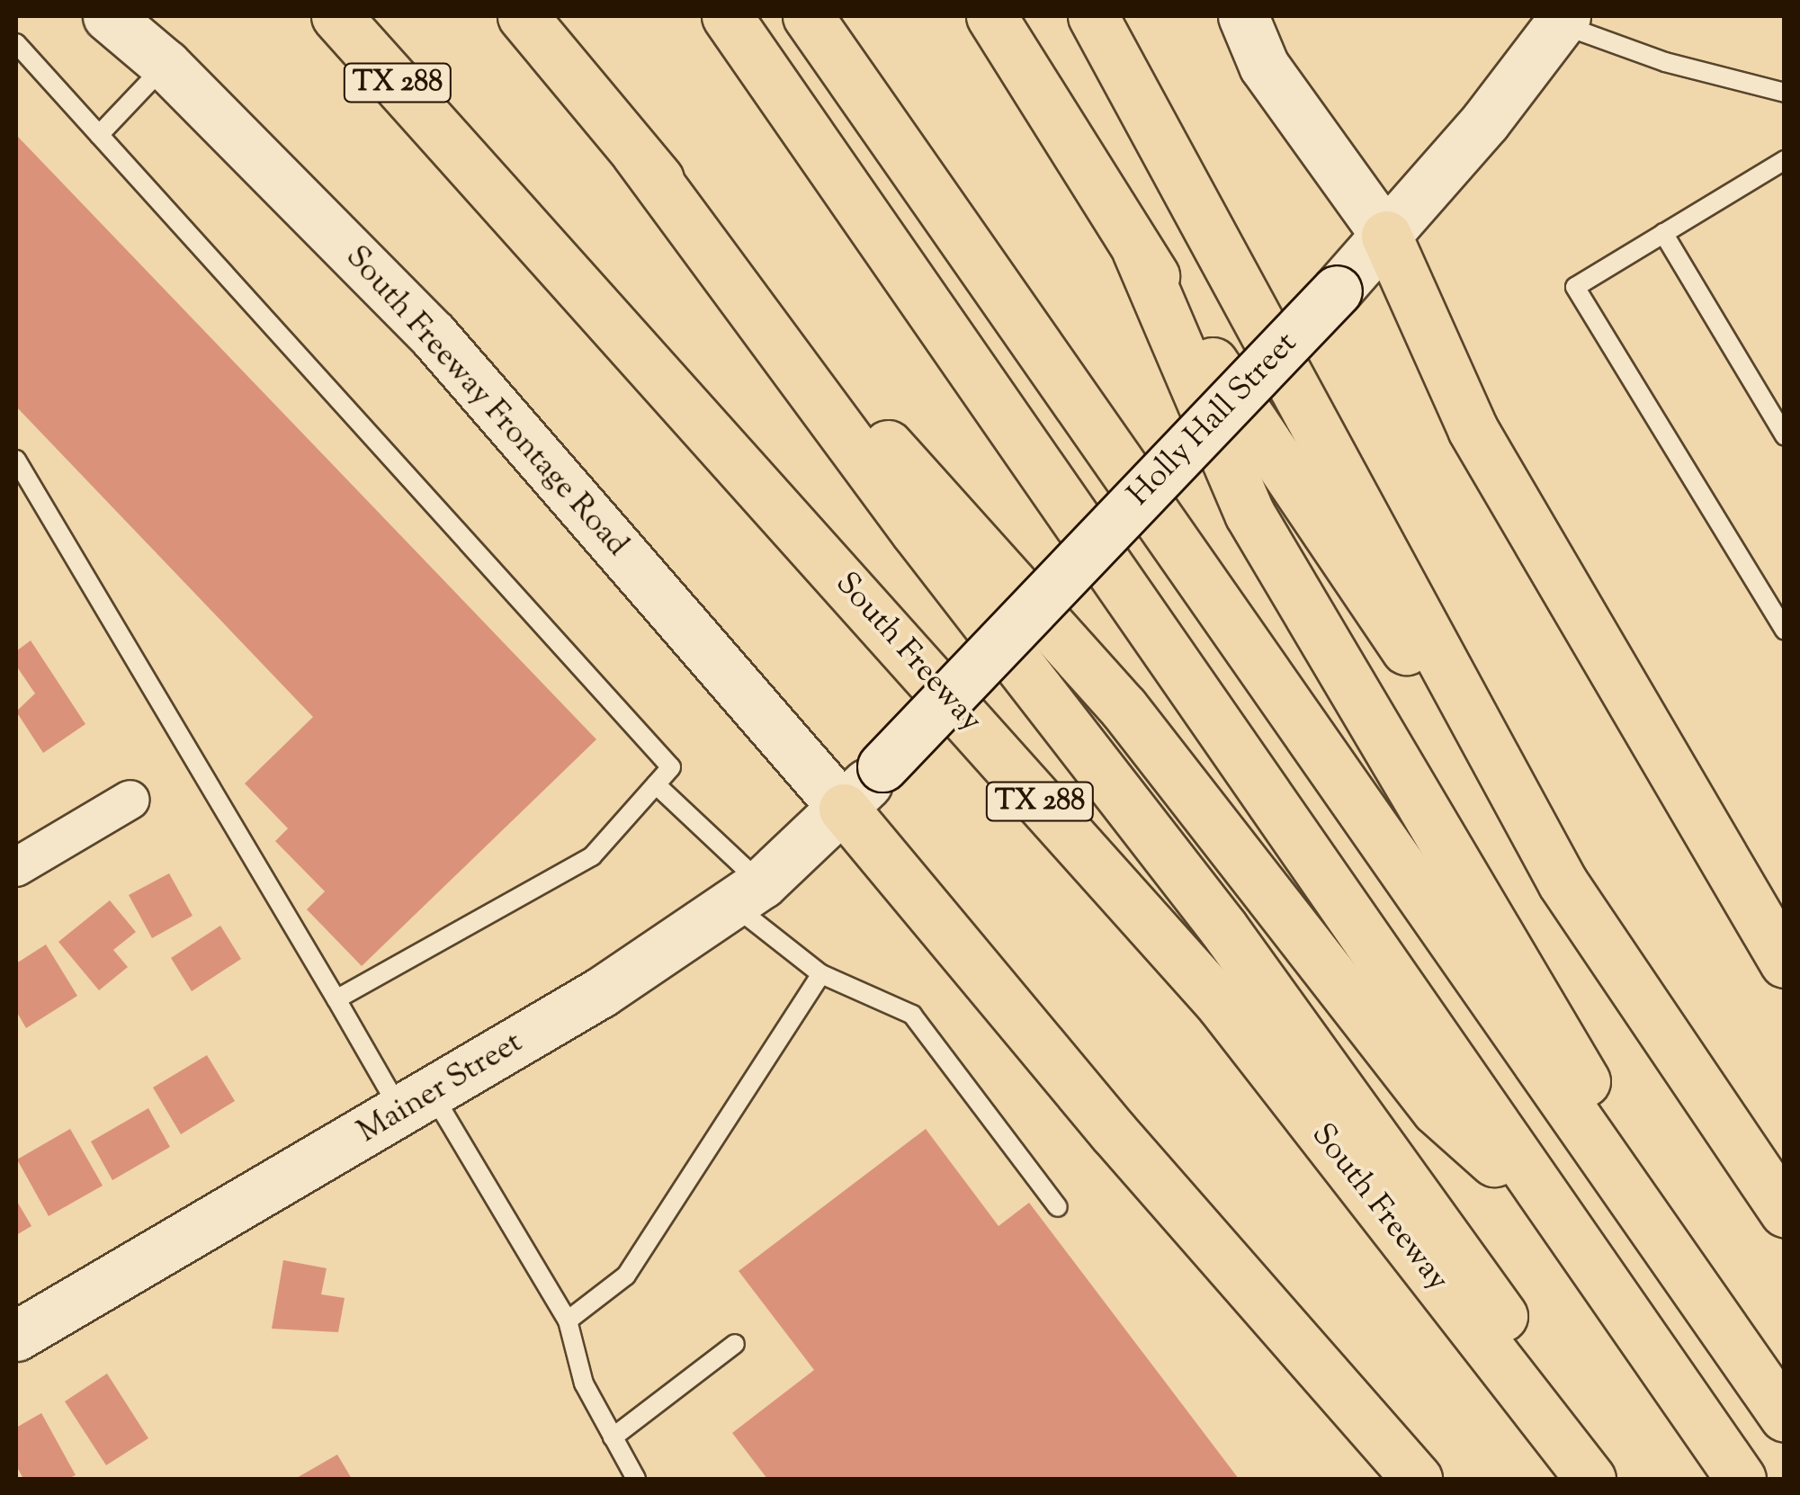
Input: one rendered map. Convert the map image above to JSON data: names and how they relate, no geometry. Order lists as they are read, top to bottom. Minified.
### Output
{"streets":{"highway":["TX 288","South Freeway"],"street":["South Freeway Frontage Road","Holly Hall Street","Mainer Street"]},"crossings":[["South Freeway Frontage Road","Holly Hall Street"],["South Freeway Frontage Road","Mainer Street"],["Holly Hall Street","Mainer Street"]]}
